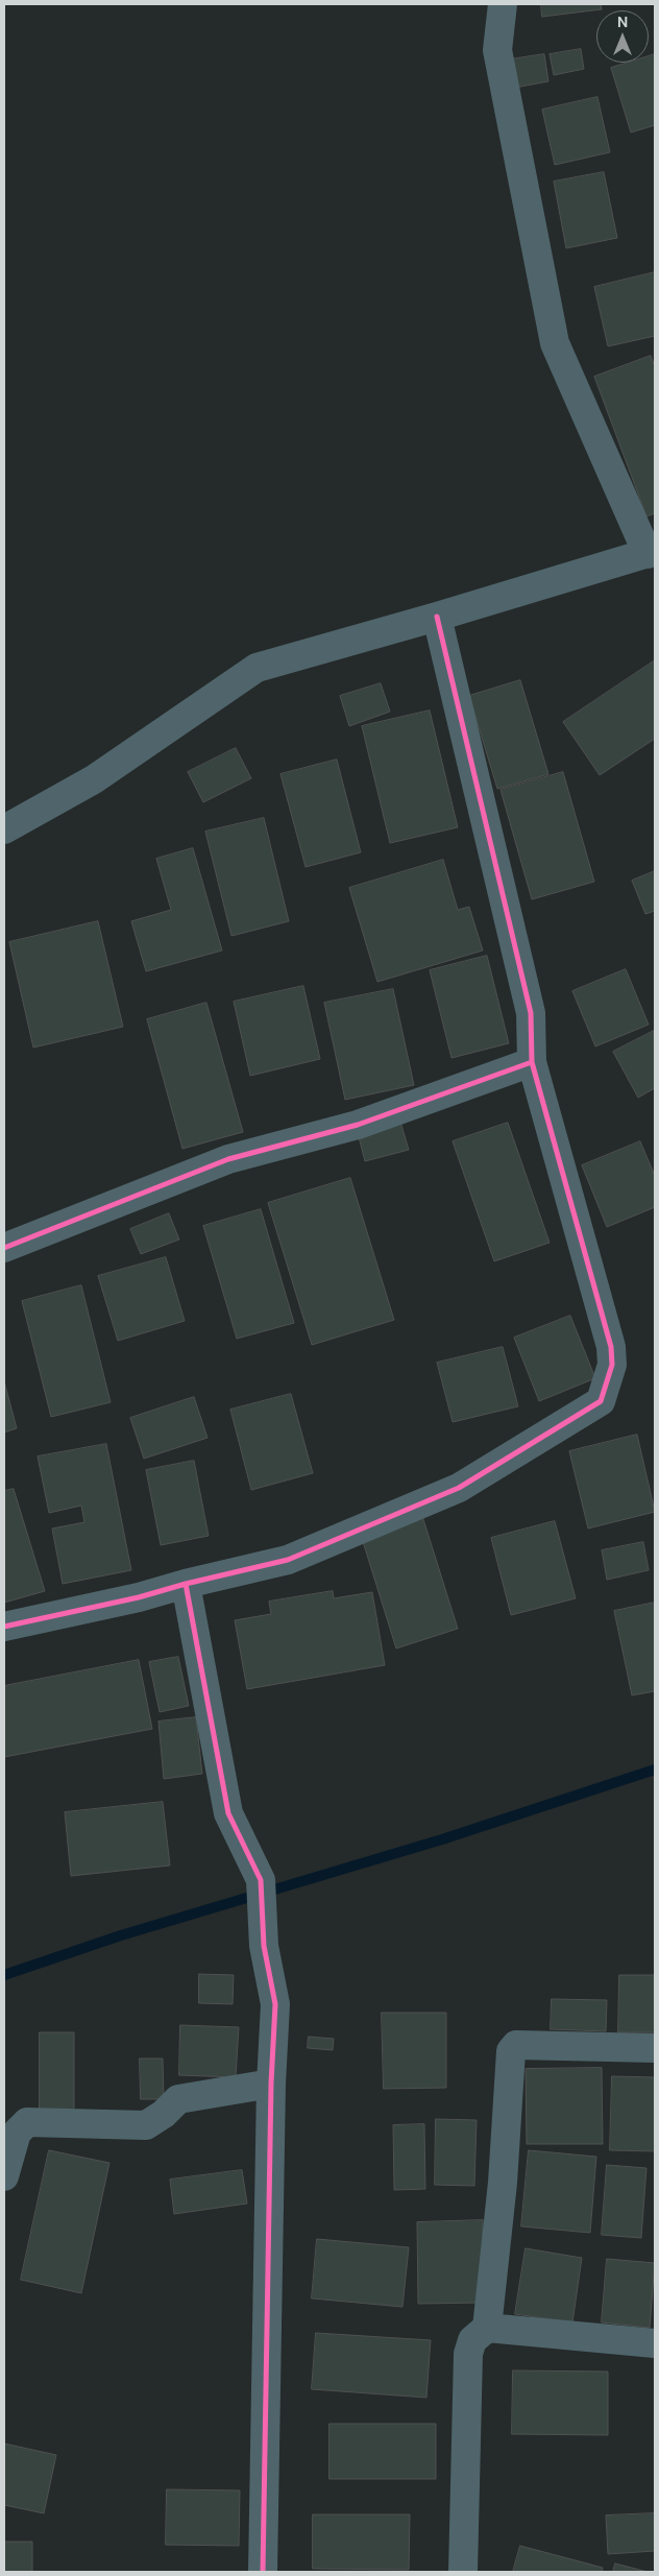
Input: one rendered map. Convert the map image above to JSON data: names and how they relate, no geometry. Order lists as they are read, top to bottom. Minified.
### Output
{"north":"top"}
